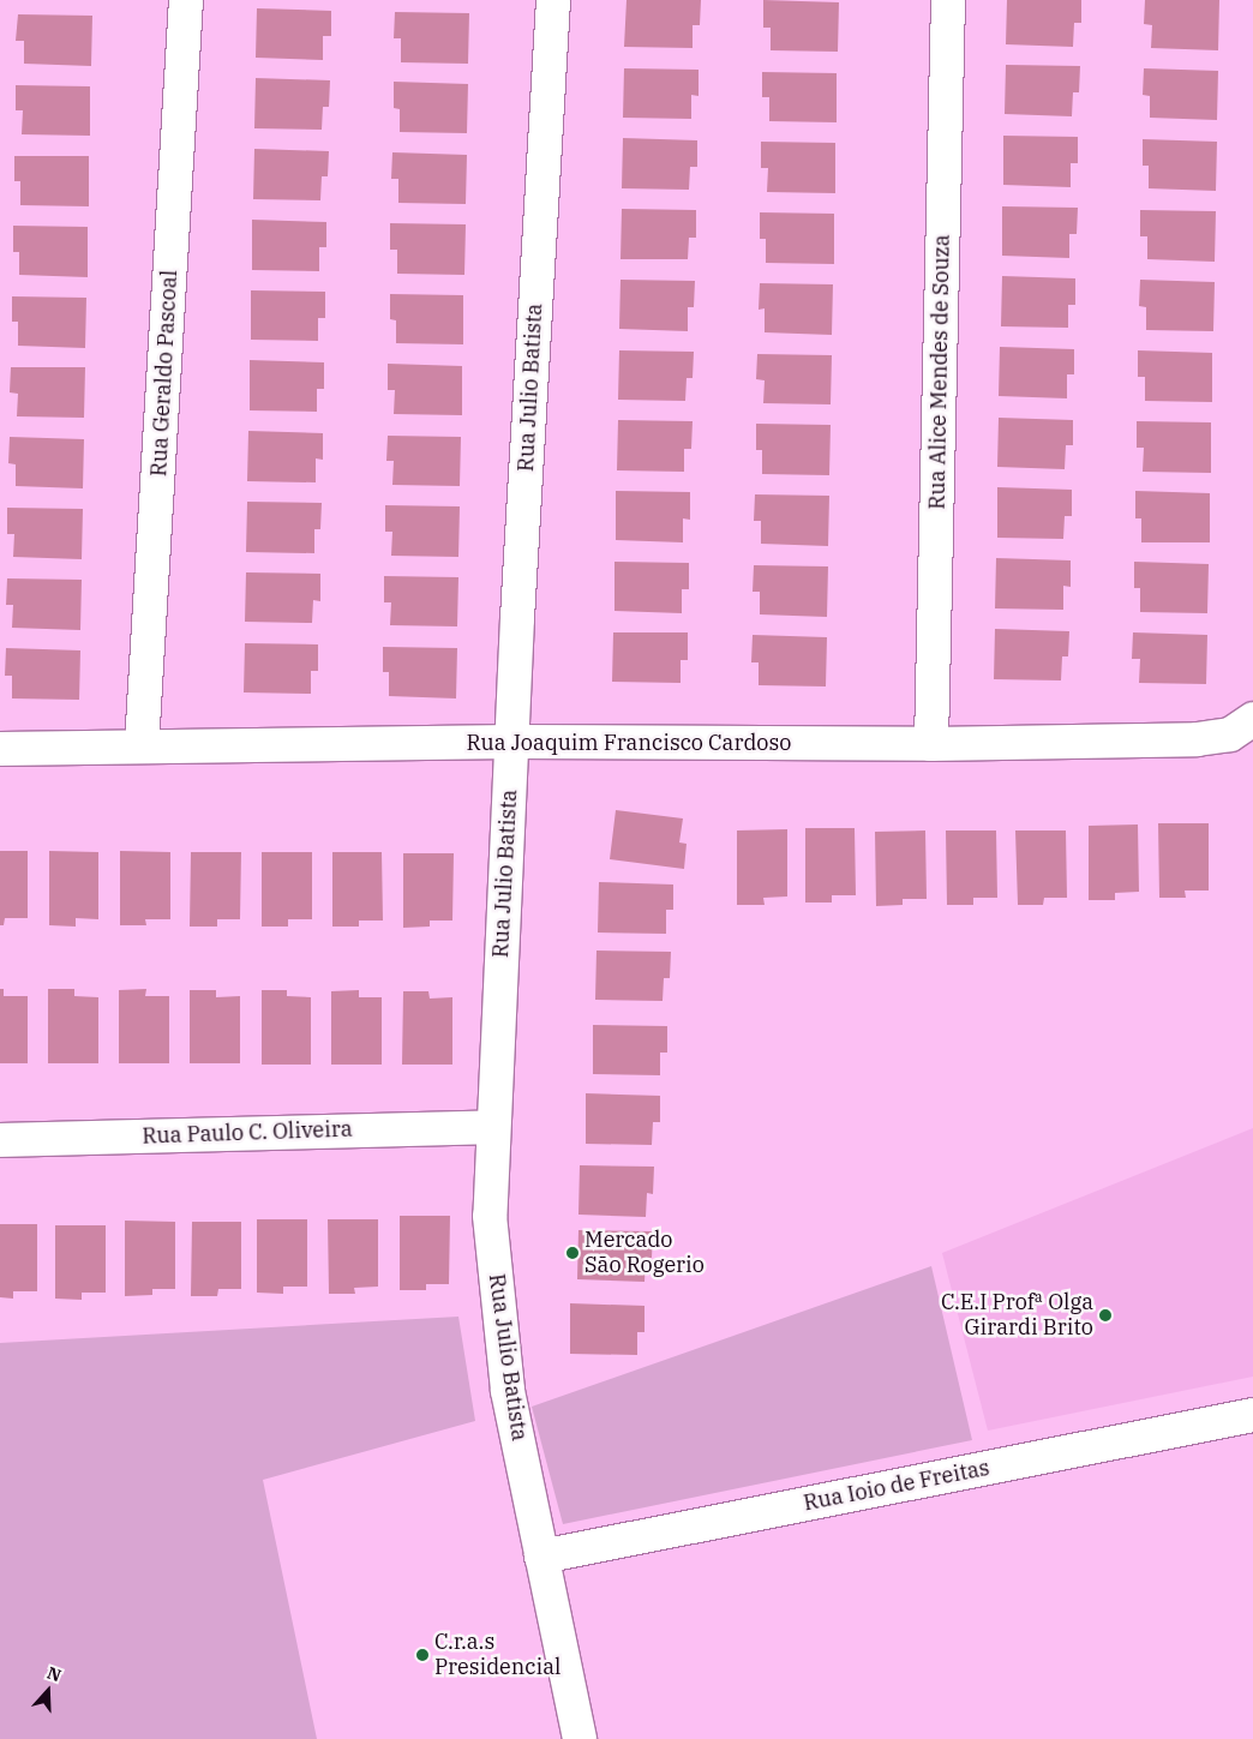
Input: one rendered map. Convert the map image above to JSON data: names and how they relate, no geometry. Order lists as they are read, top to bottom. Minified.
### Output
{"streets":{"street":["Rua Alice Mendes de Souza","Rua Geraldo Pascoal","Rua Julio Batista","Rua Joaquim Francisco Cardoso","Rua Paulo C. Oliveira","Rua Ioio de Freitas"]},"crossings":[["Rua Alice Mendes de Souza","Rua Joaquim Francisco Cardoso"],["Rua Geraldo Pascoal","Rua Joaquim Francisco Cardoso"],["Rua Julio Batista","Rua Joaquim Francisco Cardoso"],["Rua Julio Batista","Rua Paulo C. Oliveira"],["Rua Julio Batista","Rua Ioio de Freitas"]],"places":["Mercado São Rogerio","C.E.I Profª Olga Girardi Brito","C.r.a.s Presidencial"],"north":"top"}
